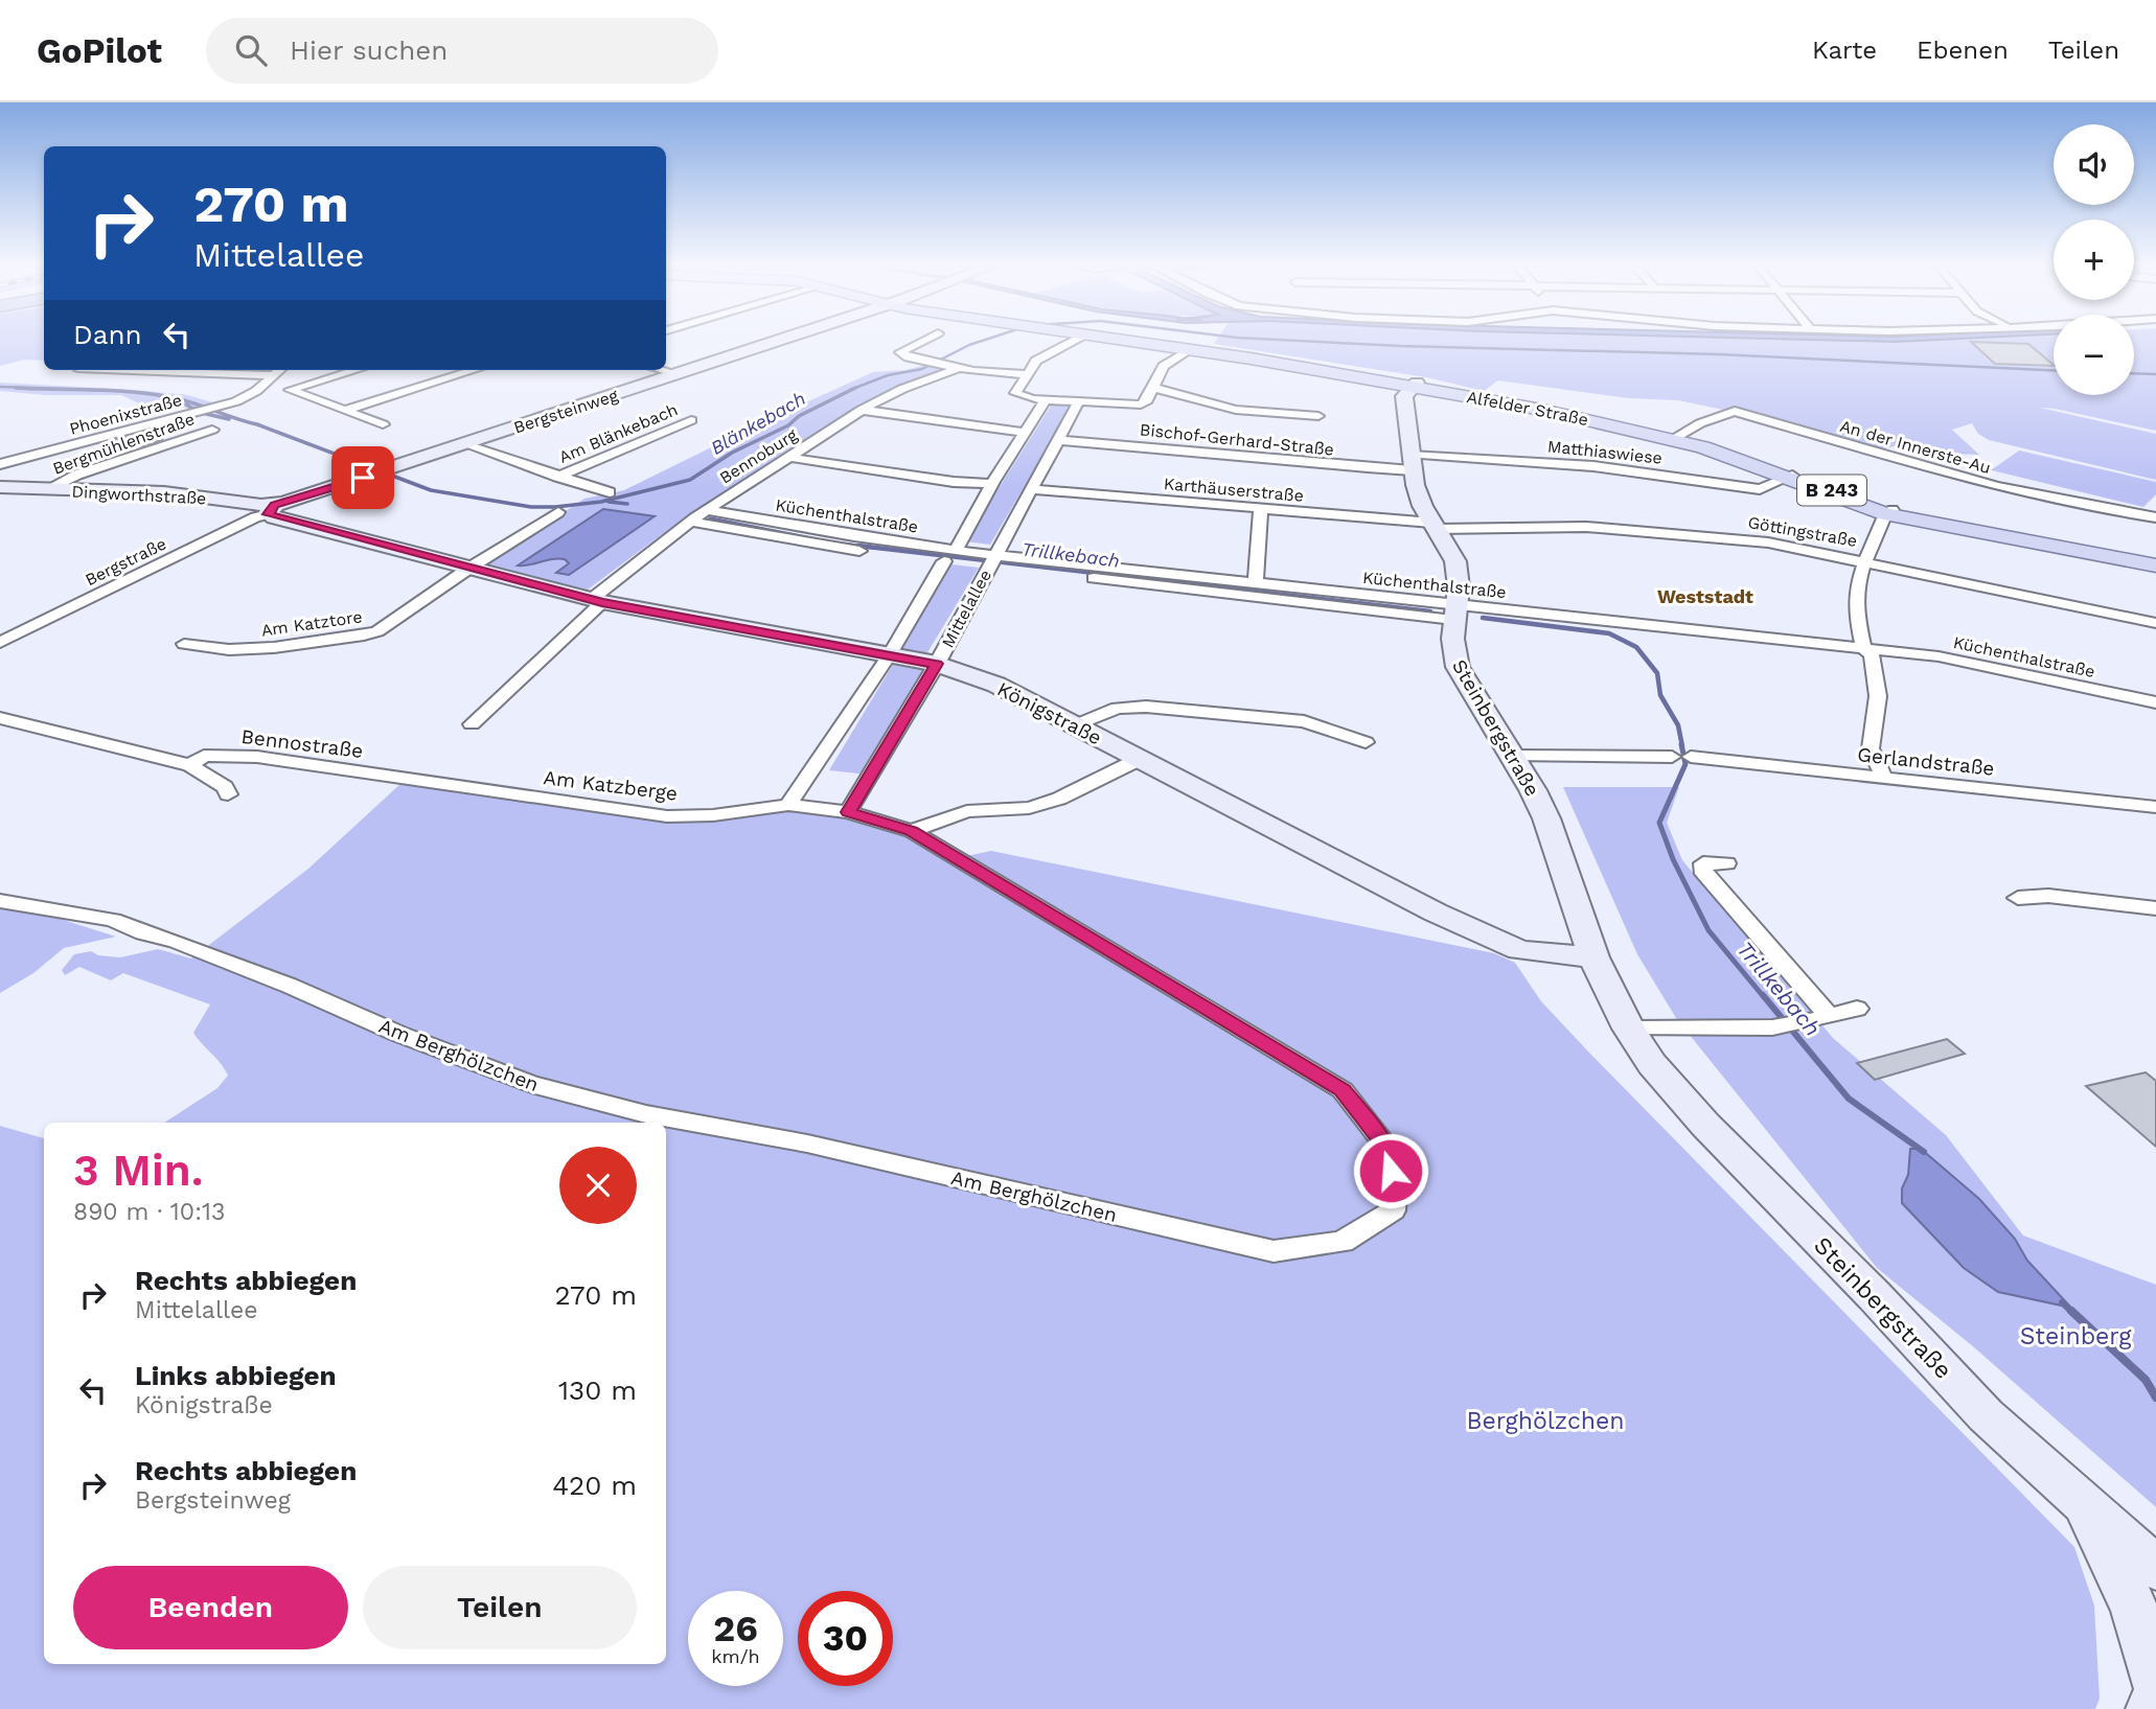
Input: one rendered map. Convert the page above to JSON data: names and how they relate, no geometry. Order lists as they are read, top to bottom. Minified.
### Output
{"streets":{"main road":["Alfelder Straße","B 243"],"street":["Bergsteinweg","Phoenixstraße","Am Blänkebach","Bischof-Gerhard-Straße","Bergmühlenstraße","An der Innerste-Au","Matthiaswiese","Bennoburg","Karthäuserstraße","Dingworthstraße","Küchenthalstraße","Göttingstraße","Bergstraße","Mittelallee","Am Katztore","Königstraße","Steinbergstraße","Bennostraße","Gerlandstraße","Am Katzberge","Am Berghölzchen"]},"crossings":[["Alfelder Straße","An der Innerste-Au"],["Alfelder Straße","Matthiaswiese"],["Alfelder Straße","Steinbergstraße"],["Bergsteinweg","Am Blänkebach"],["Bergsteinweg","Dingworthstraße"],["Bergsteinweg","Bergstraße"],["Bergsteinweg","Königstraße"],["Bischof-Gerhard-Straße","Matthiaswiese"],["Bischof-Gerhard-Straße","Mittelallee"],["Bischof-Gerhard-Straße","Steinbergstraße"],["Bergmühlenstraße","Dingworthstraße"],["Matthiaswiese","Steinbergstraße"],["Bennoburg","Küchenthalstraße"],["Bennoburg","Königstraße"],["Karthäuserstraße","Göttingstraße"],["Karthäuserstraße","Mittelallee"],["Karthäuserstraße","Steinbergstraße"],["Dingworthstraße","Bergstraße"],["Dingworthstraße","Königstraße"],["Küchenthalstraße","Mittelallee"],["Küchenthalstraße","Steinbergstraße"],["Göttingstraße","Steinbergstraße"],["Bergstraße","Königstraße"],["Mittelallee","Königstraße"],["Mittelallee","Am Katzberge"],["Mittelallee","Am Berghölzchen"],["Am Katztore","Königstraße"],["Königstraße","Steinbergstraße"],["Bennostraße","Am Katzberge"],["Am Katzberge","Am Berghölzchen"]],"districts":["Weststadt"],"water":["Blänkebach","Trillkebach"],"parks":["Steinberg","Berghölzchen"],"page":{"header":"GoPilot","search":"Hier suchen","nav":["Karte","Ebenen","Teilen"],"map_buttons":["+","−"],"turn":["270 m","Mittelallee"],"then":"Dann","heading":["3 Min.","890 m · 10:13"],"list":[{"name":"Rechts abbiegen","note":"Mittelallee","value":"270 m"},{"name":"Links abbiegen","note":"Königstraße","value":"130 m"},{"name":"Rechts abbiegen","note":"Bergsteinweg","value":"420 m"}],"buttons":["Beenden","Teilen"],"speed":"26 km/h","limit":"30"}}
